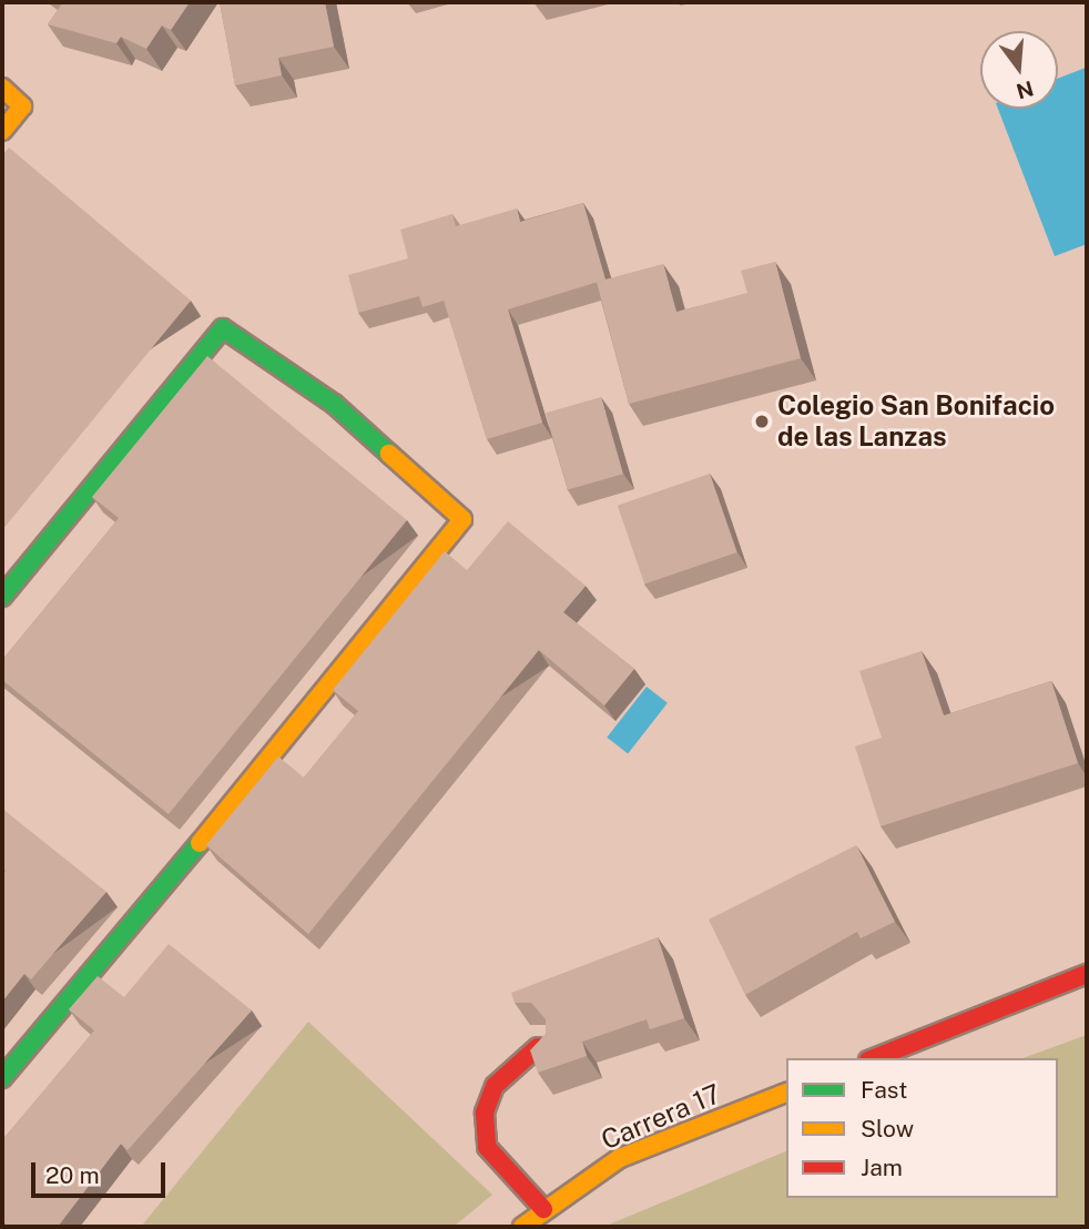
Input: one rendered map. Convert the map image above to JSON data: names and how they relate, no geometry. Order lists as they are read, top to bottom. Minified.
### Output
{"streets":{"street":["Carrera 17"]},"places":["Colegio San Bonifacio de las Lanzas"],"legend":["Fast","Slow","Jam"],"scale_bar":"20 m","north":"bottom"}
